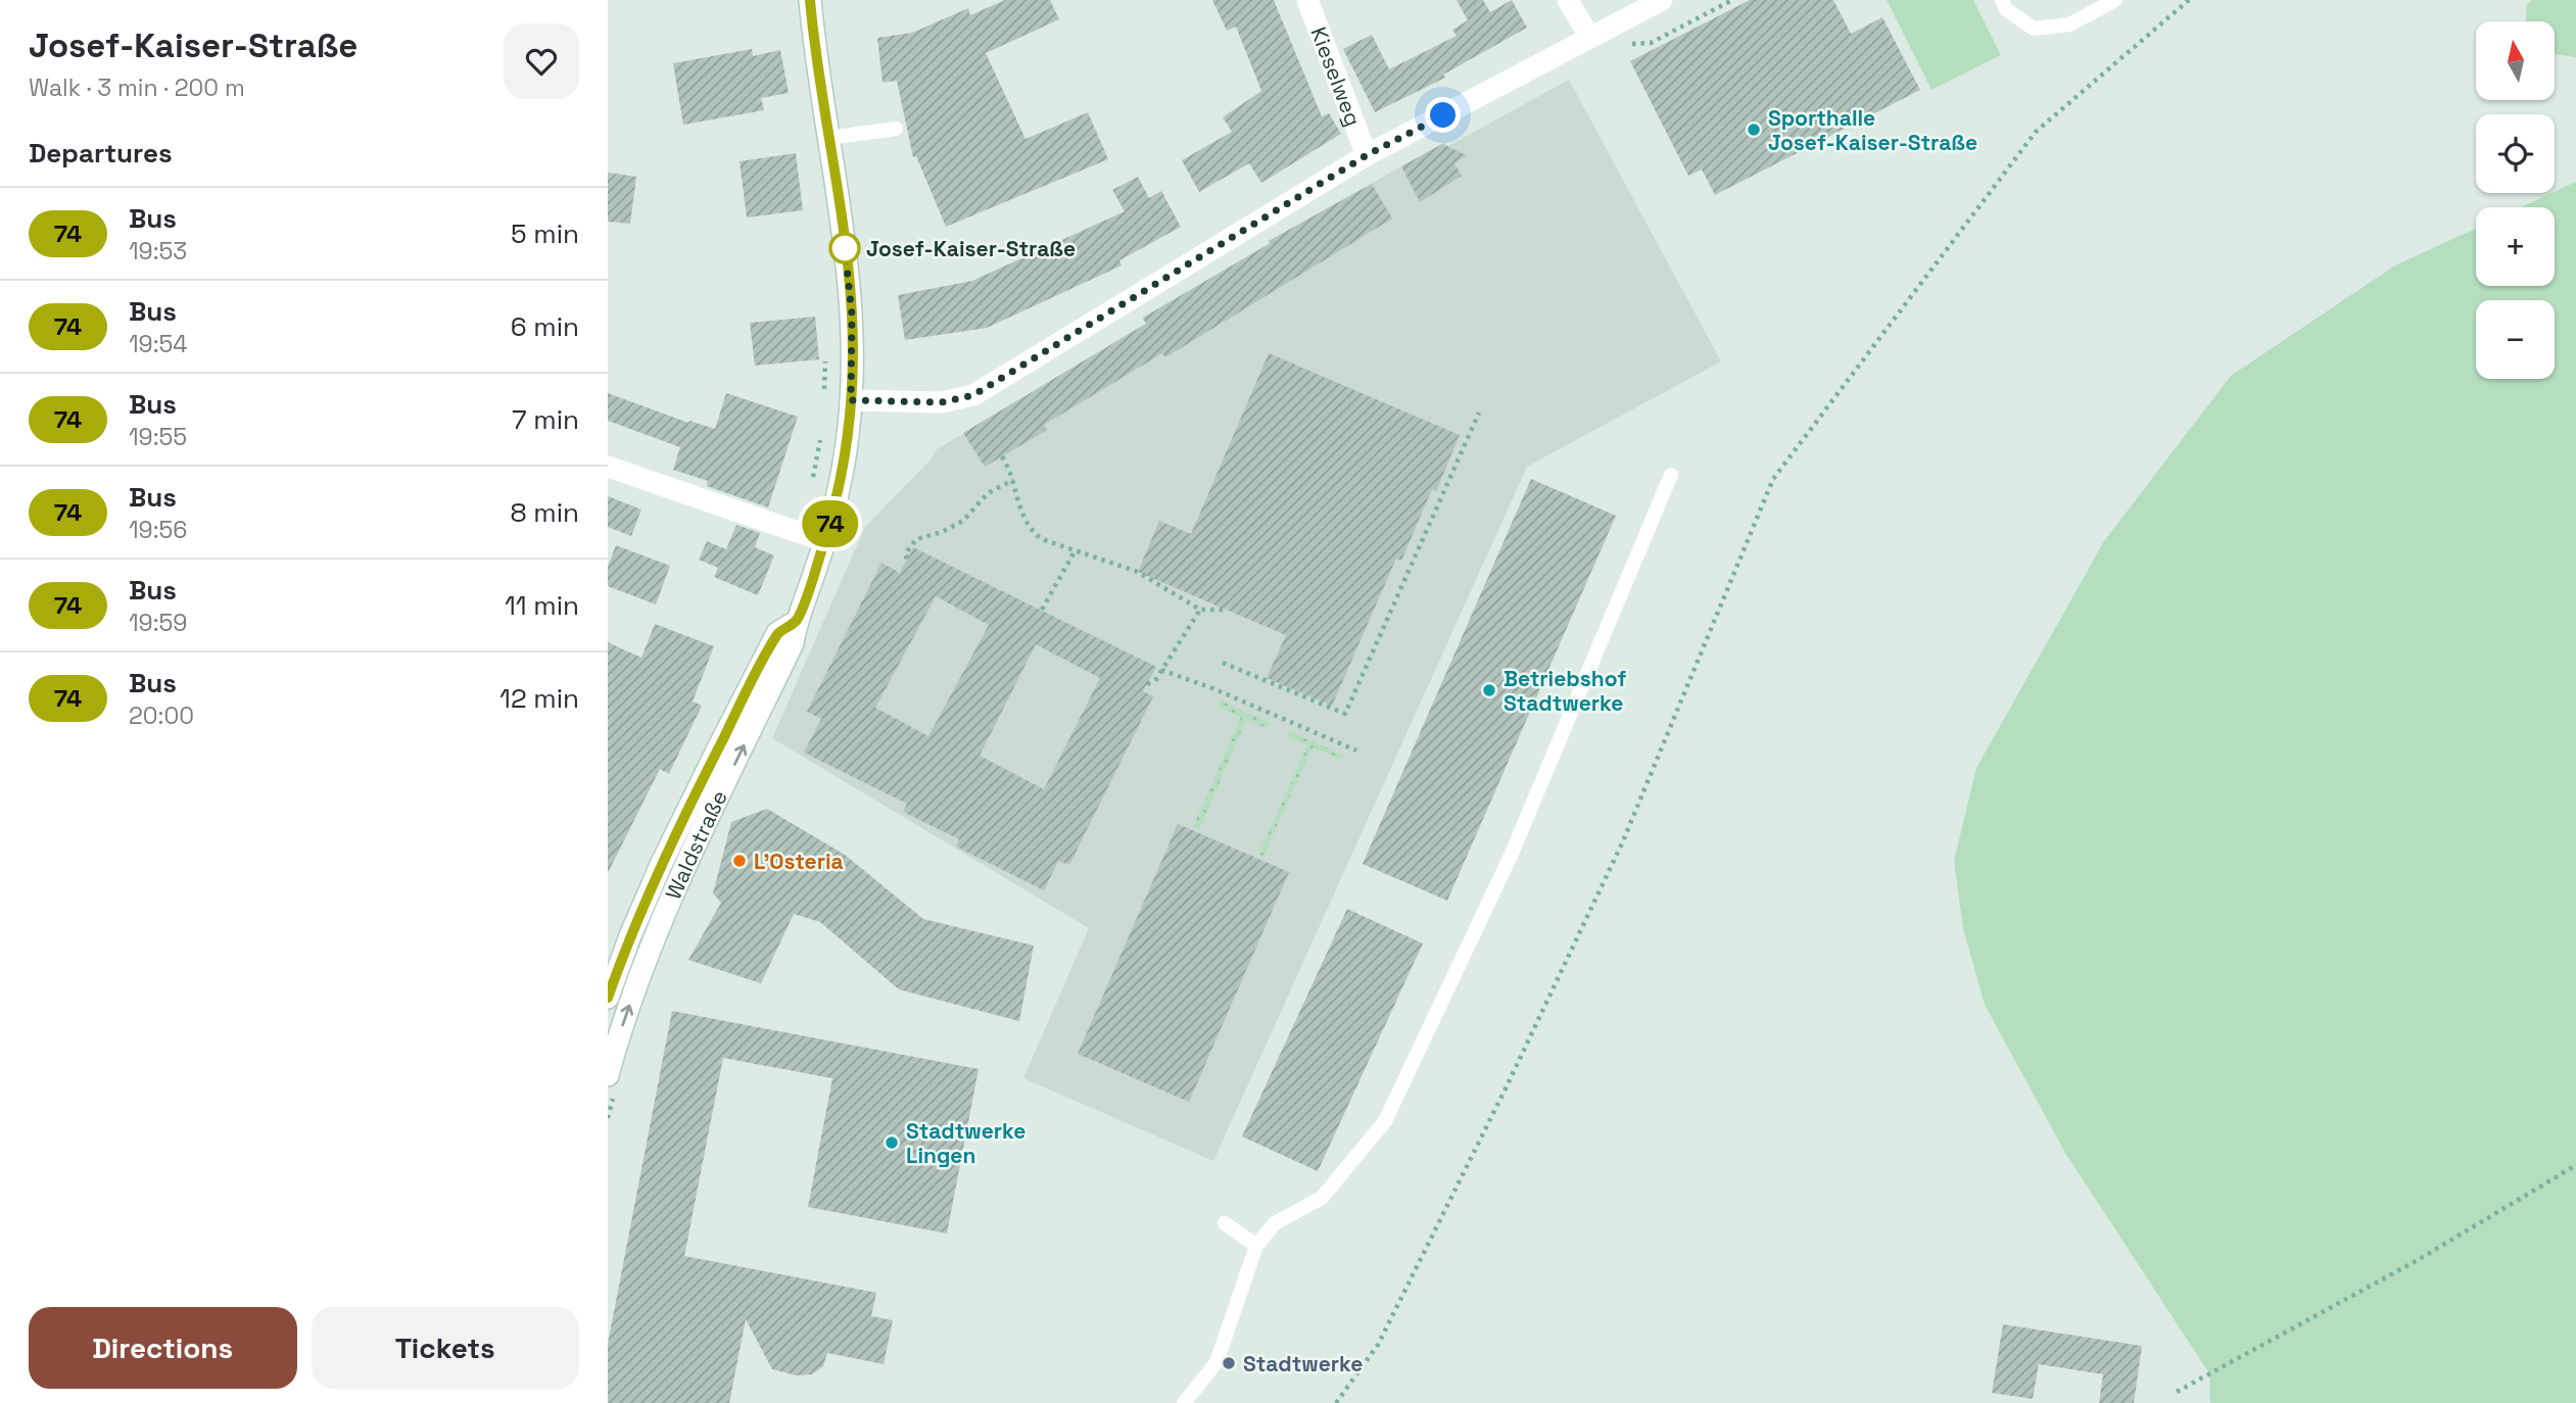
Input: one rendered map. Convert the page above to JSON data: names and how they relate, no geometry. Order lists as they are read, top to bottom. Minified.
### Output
{"streets":{"street":["Kieselweg","Waldstraße"]},"places":["Sporthalle Josef-Kaiser-Straße","Josef-Kaiser-Straße","Betriebshof Stadtwerke","L'Osteria","Stadtwerke Lingen","Stadtwerke"],"lines":["bus line 74"],"north":"top","page":{"heading":[["Josef-Kaiser-Straße","Walk · 3 min · 200 m"],"Departures"],"on_map":"74","map_buttons":["+","−"],"list":[{"mark":"74","name":"Bus","note":"19:53","value":"5 min"},{"mark":"74","name":"Bus","note":"19:54","value":"6 min"},{"mark":"74","name":"Bus","note":"19:55","value":"7 min"},{"mark":"74","name":"Bus","note":"19:56","value":"8 min"},{"mark":"74","name":"Bus","note":"19:59","value":"11 min"},{"mark":"74","name":"Bus","note":"20:00","value":"12 min"}],"buttons":["Directions","Tickets"]}}
